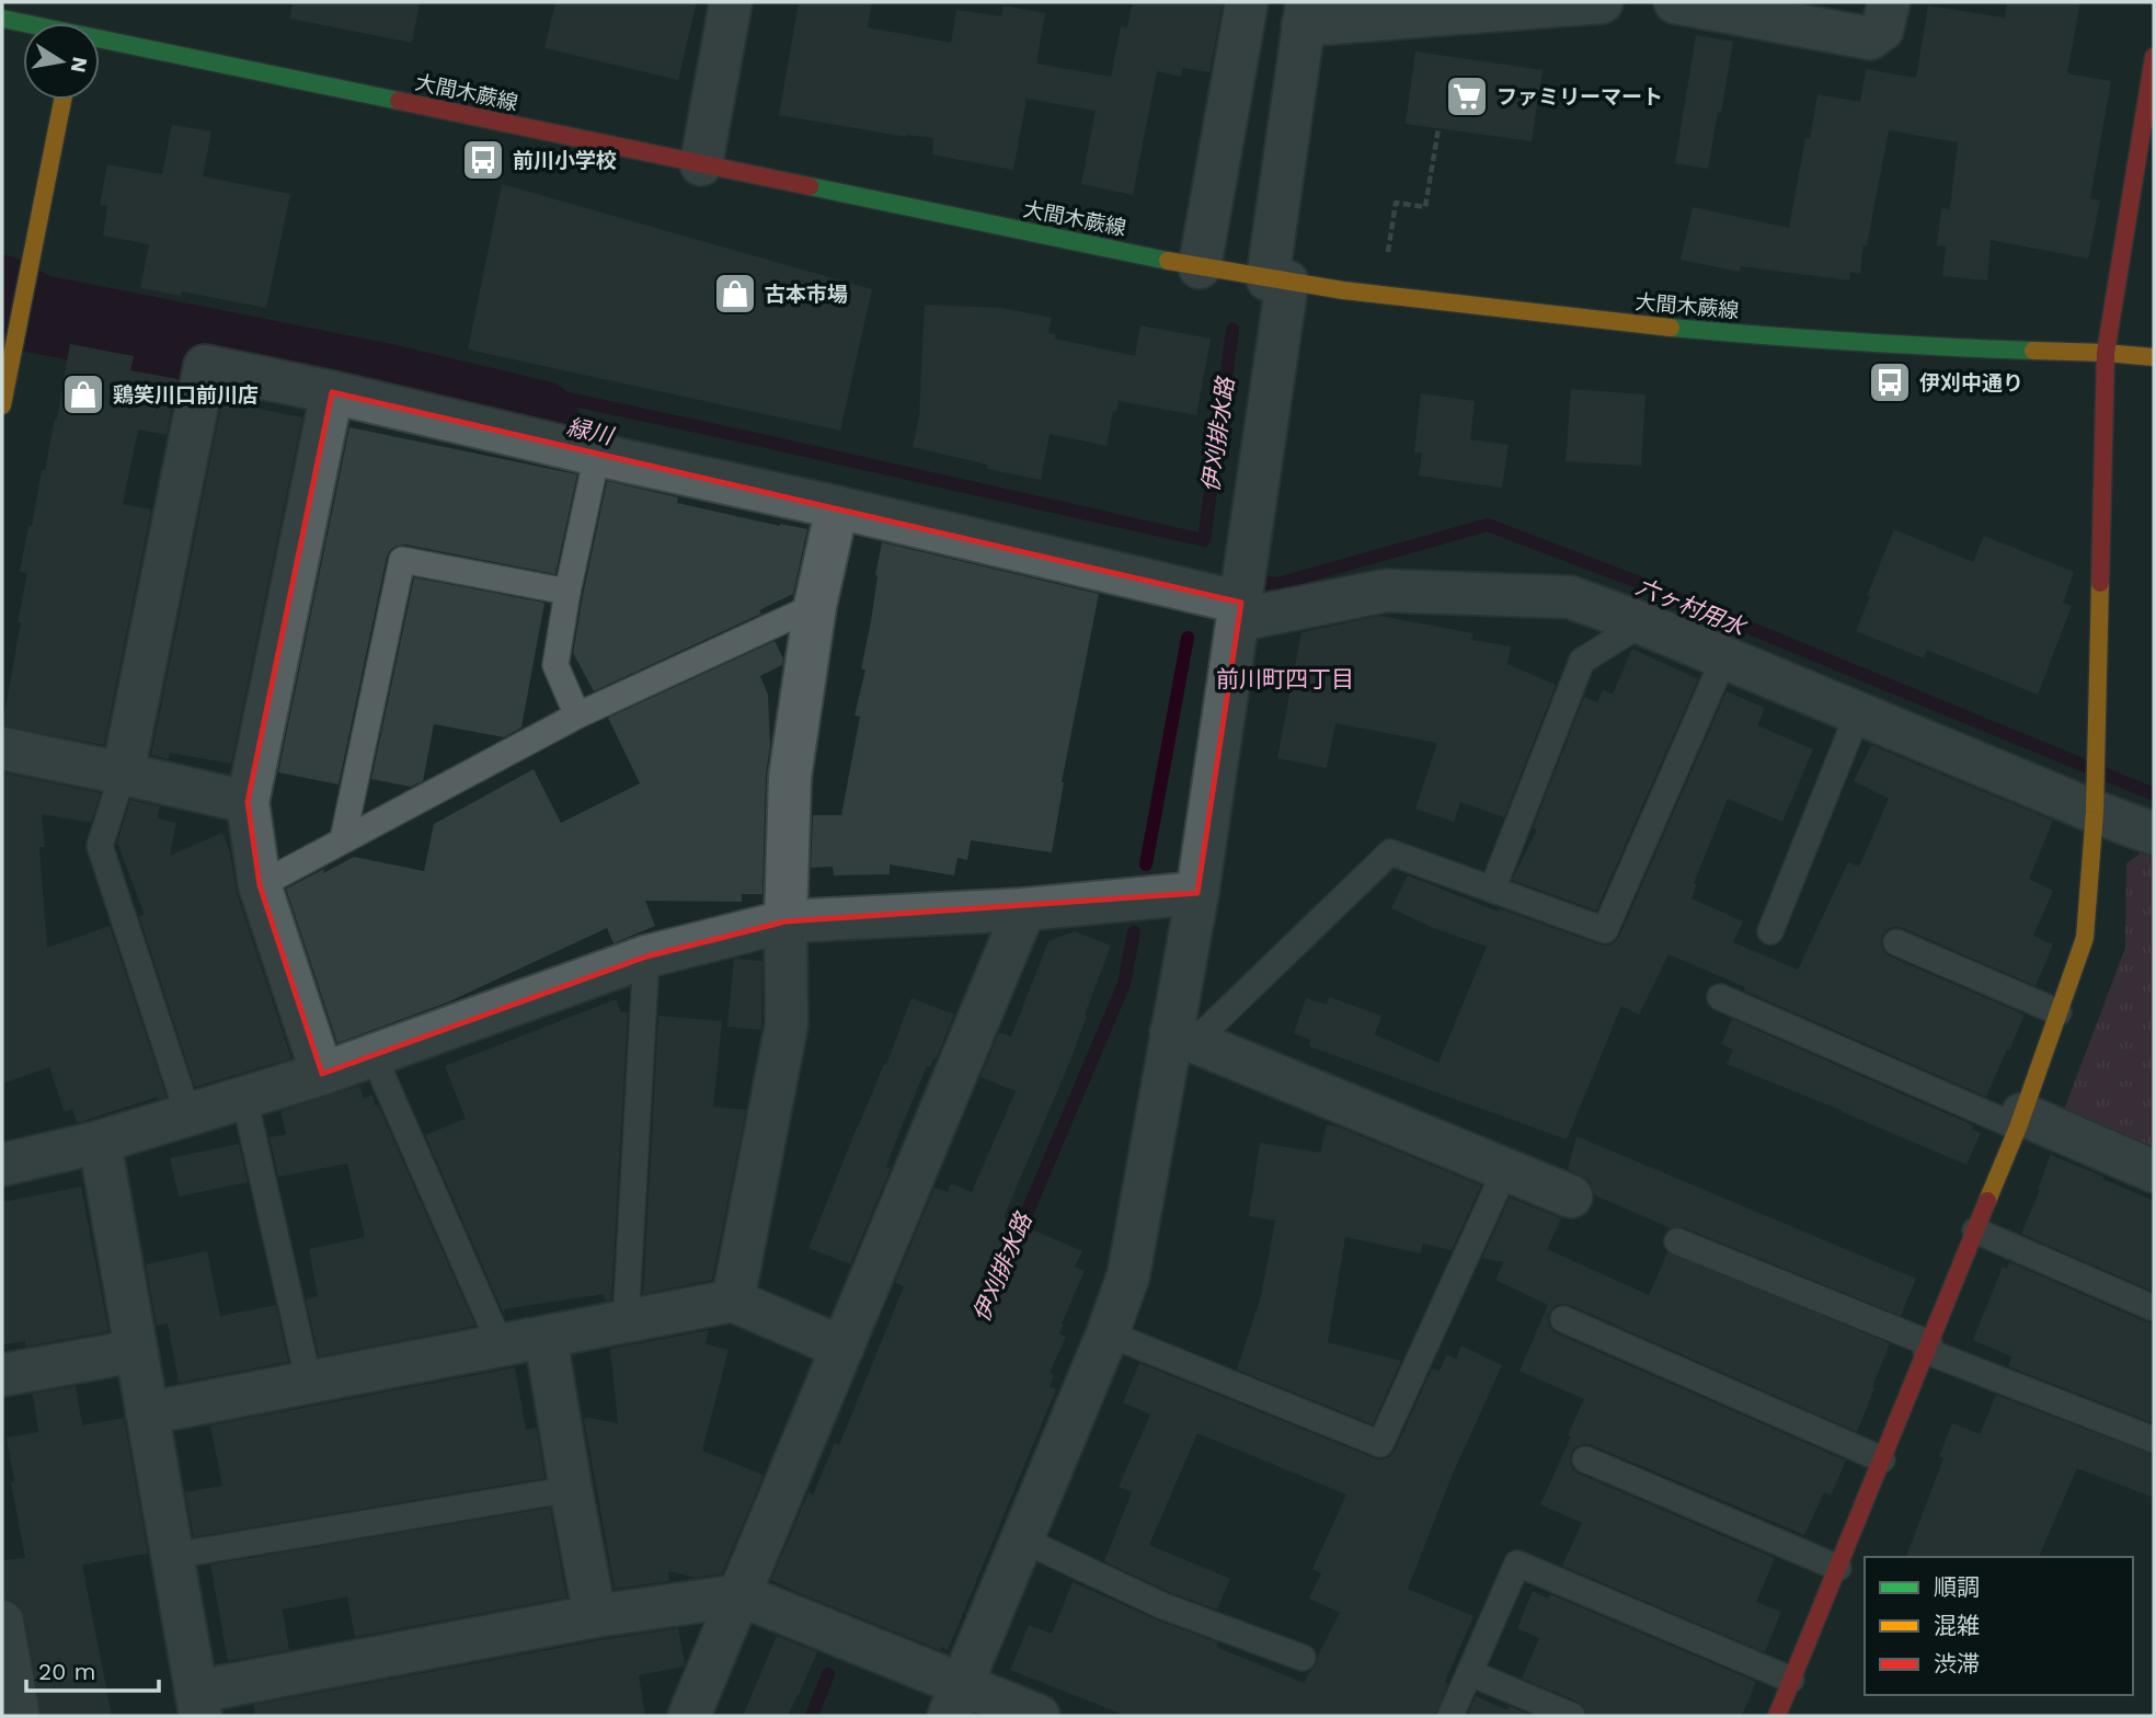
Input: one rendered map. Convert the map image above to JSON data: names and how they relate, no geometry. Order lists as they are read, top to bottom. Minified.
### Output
{"streets":{"main road":["大間木蕨線"]},"districts":["前川町四丁目"],"water":["緑川","伊刈排水路","六ヶ村用水"],"places":{"supermarket":["ファミリーマート"],"bus stop":["前川小学校","伊刈中通り"],"shop":["古本市場","鶏笑川口前川店"]},"legend":["順調","混雑","渋滞"],"scale_bar":"20 m","north":"right"}
